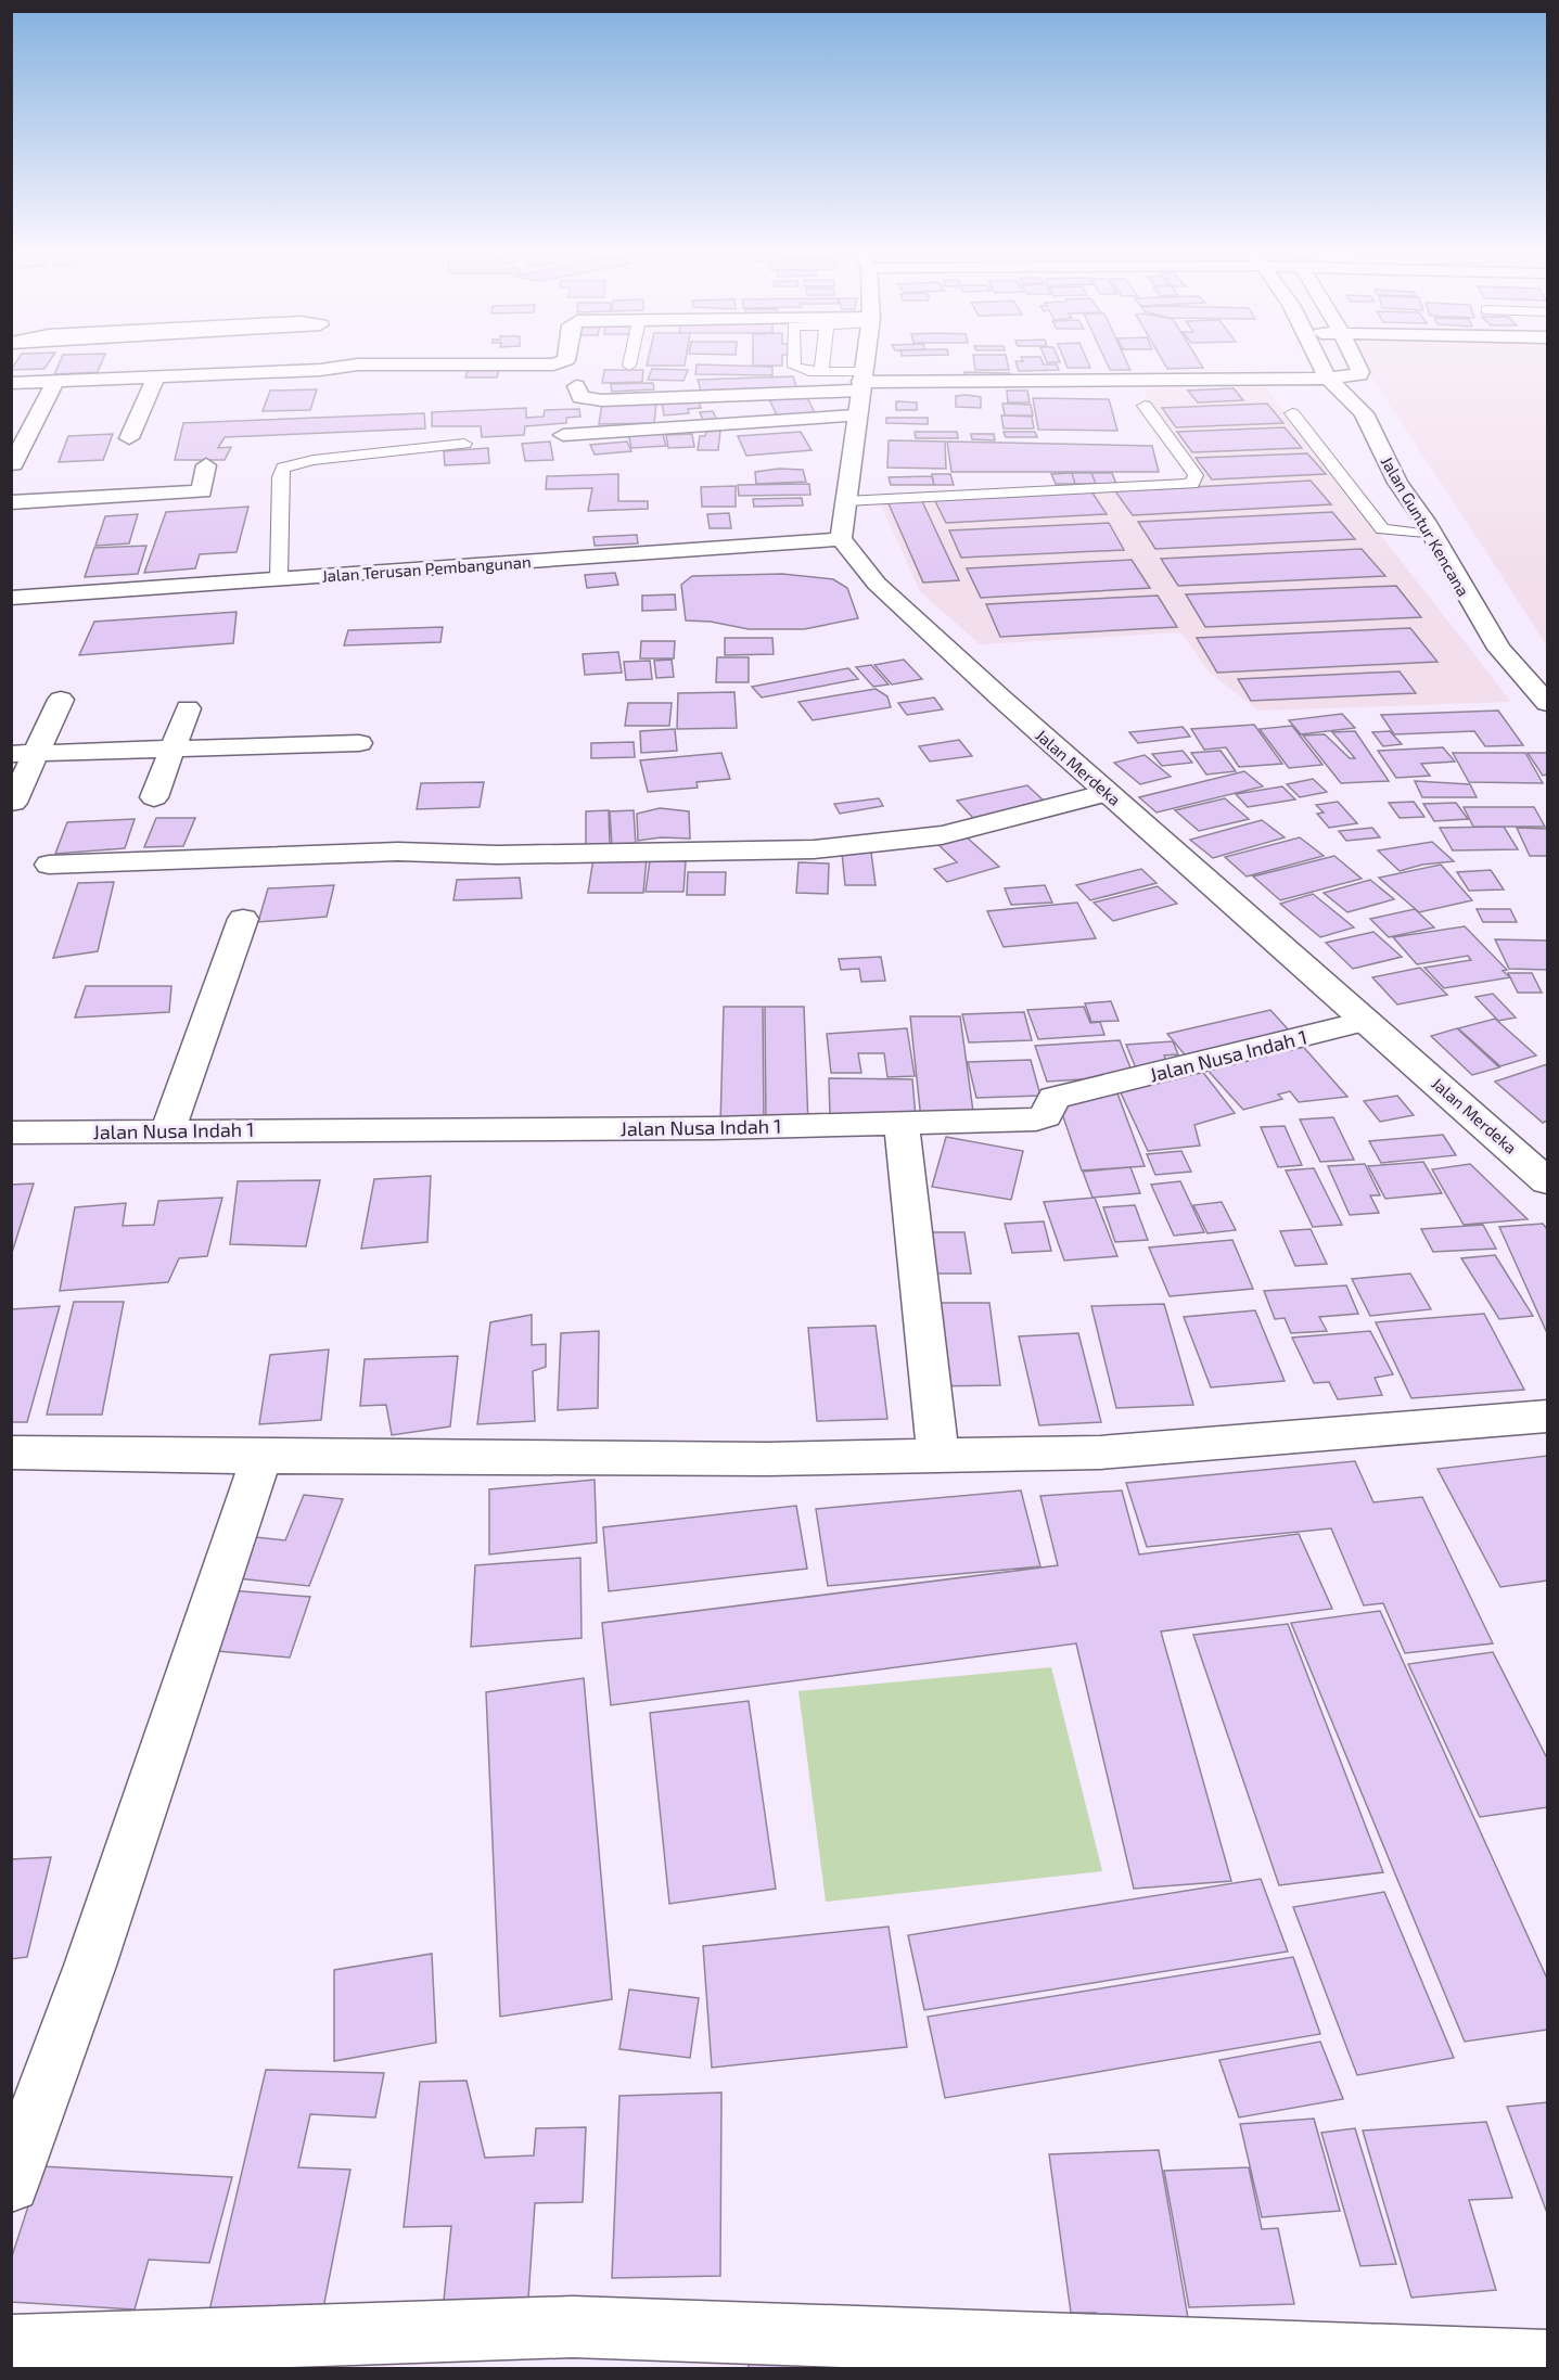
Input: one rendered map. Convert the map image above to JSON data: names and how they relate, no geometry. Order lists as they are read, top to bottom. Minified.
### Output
{"streets":{"street":["Jalan Guntur Kencana","Jalan Terusan Pembangunan","Jalan Merdeka","Jalan Nusa Indah 1"]},"crossings":[["Jalan Terusan Pembangunan","Jalan Merdeka"],["Jalan Merdeka","Jalan Nusa Indah 1"]]}
